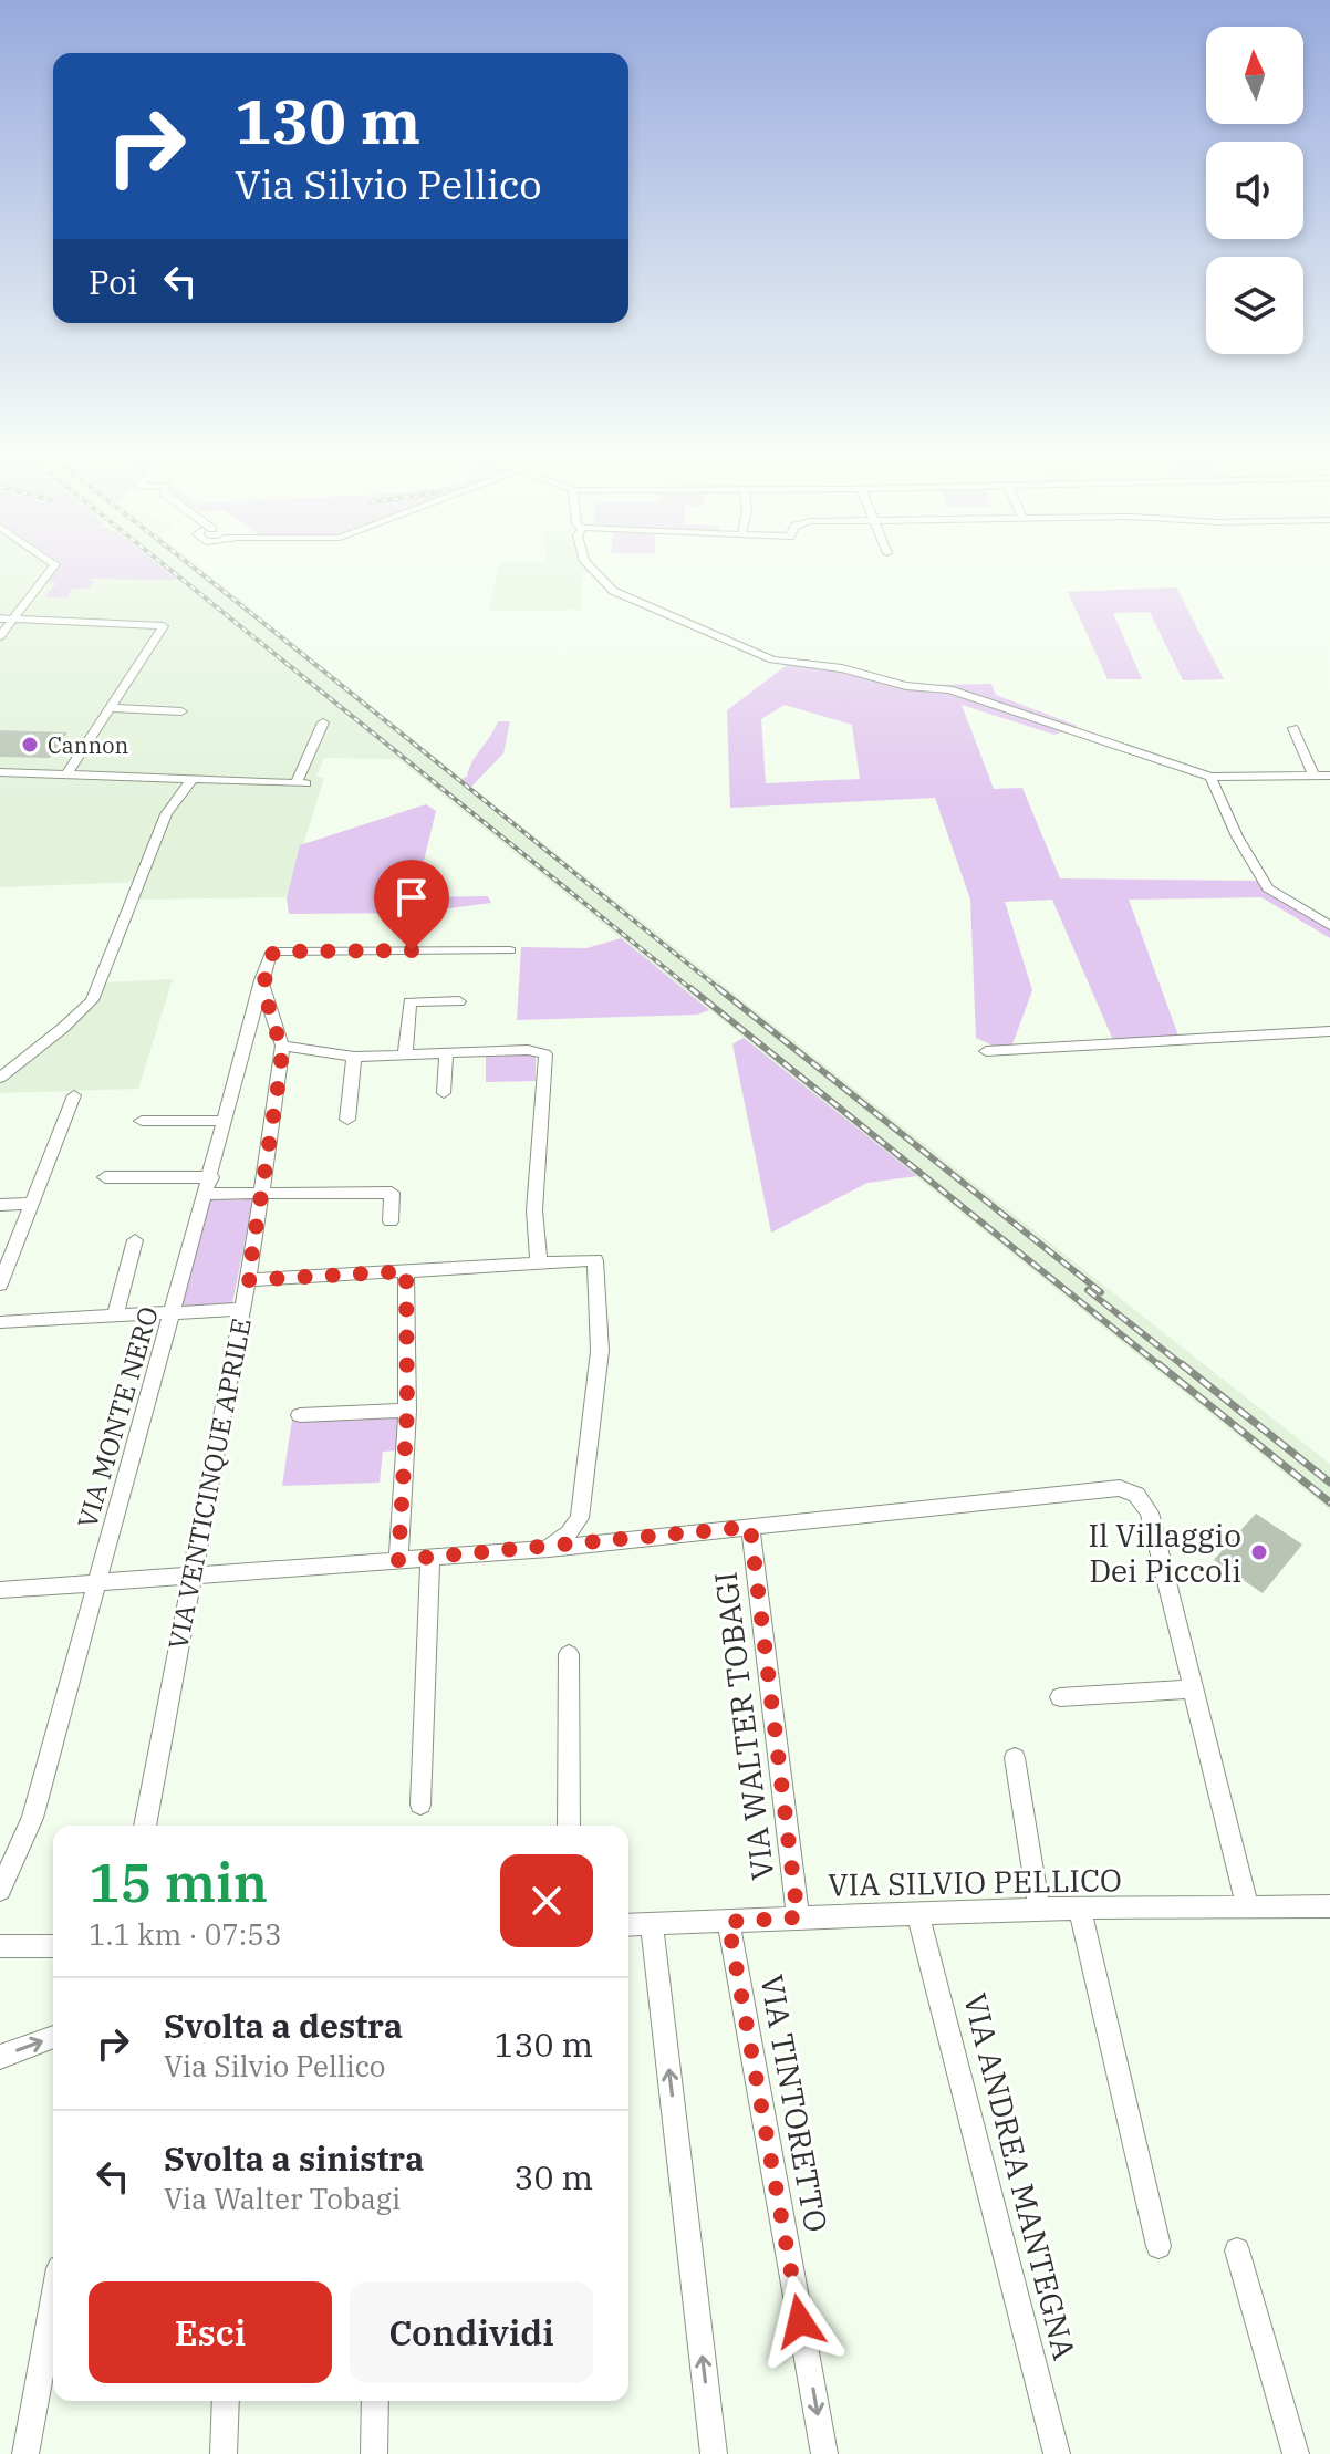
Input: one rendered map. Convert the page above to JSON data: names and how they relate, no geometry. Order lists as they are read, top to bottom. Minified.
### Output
{"streets":{"street":["VIA MONTE NERO","VIA VENTICINQUE APRILE","VIA WALTER TOBAGI","VIA SILVIO PELLICO","VIA TINTORETTO","VIA ANDREA MANTEGNA"]},"crossings":[["VIA MONTE NERO","VIA VENTICINQUE APRILE"],["VIA WALTER TOBAGI","VIA SILVIO PELLICO"],["VIA SILVIO PELLICO","VIA TINTORETTO"],["VIA SILVIO PELLICO","VIA ANDREA MANTEGNA"]],"places":["Cannon","Il Villaggio Dei Piccoli"],"north":"top","page":{"turn":["130 m","Via Silvio Pellico"],"then":"Poi","heading":["15 min","1.1 km · 07:53"],"list":[{"name":"Svolta a destra","note":"Via Silvio Pellico","value":"130 m"},{"name":"Svolta a sinistra","note":"Via Walter Tobagi","value":"30 m"}],"buttons":["Esci","Condividi"]}}
